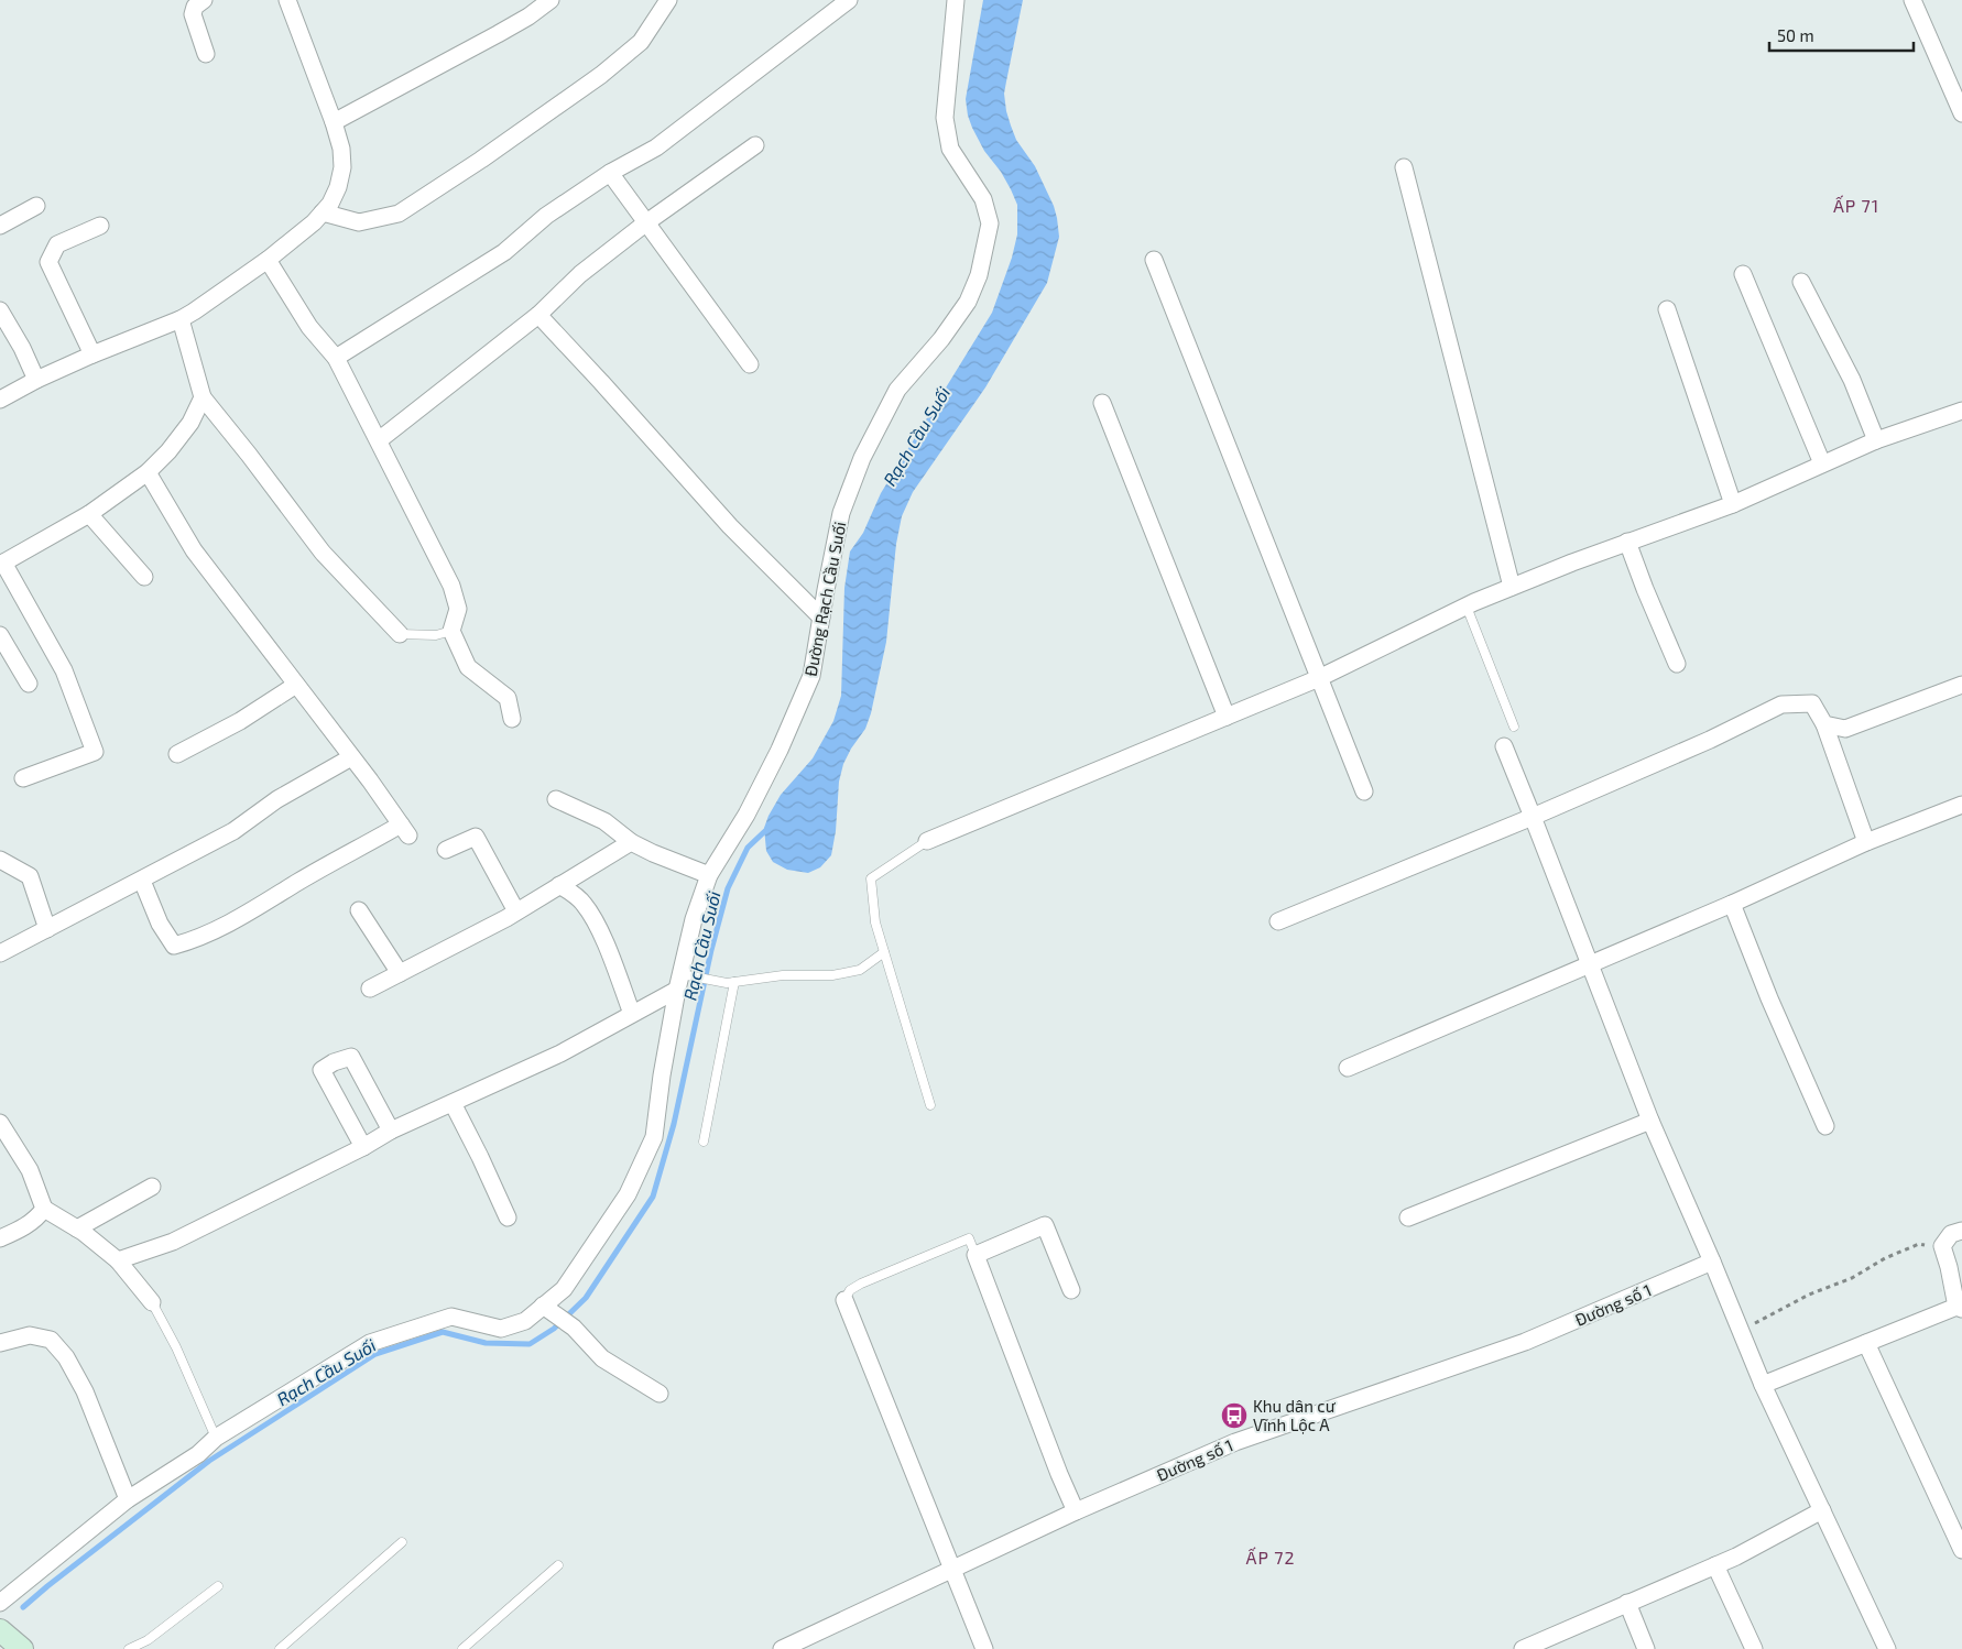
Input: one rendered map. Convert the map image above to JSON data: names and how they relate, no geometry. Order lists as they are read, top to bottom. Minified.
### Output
{"streets":{"street":["Đường Rạch Cầu Suối","Đường số 1"]},"districts":["ẤP 71","ẤP 72"],"water":["Rạch Cầu Suối"],"places":{"bus stop":["Khu dân cư Vĩnh Lộc A"]},"scale_bar":"50 m"}
